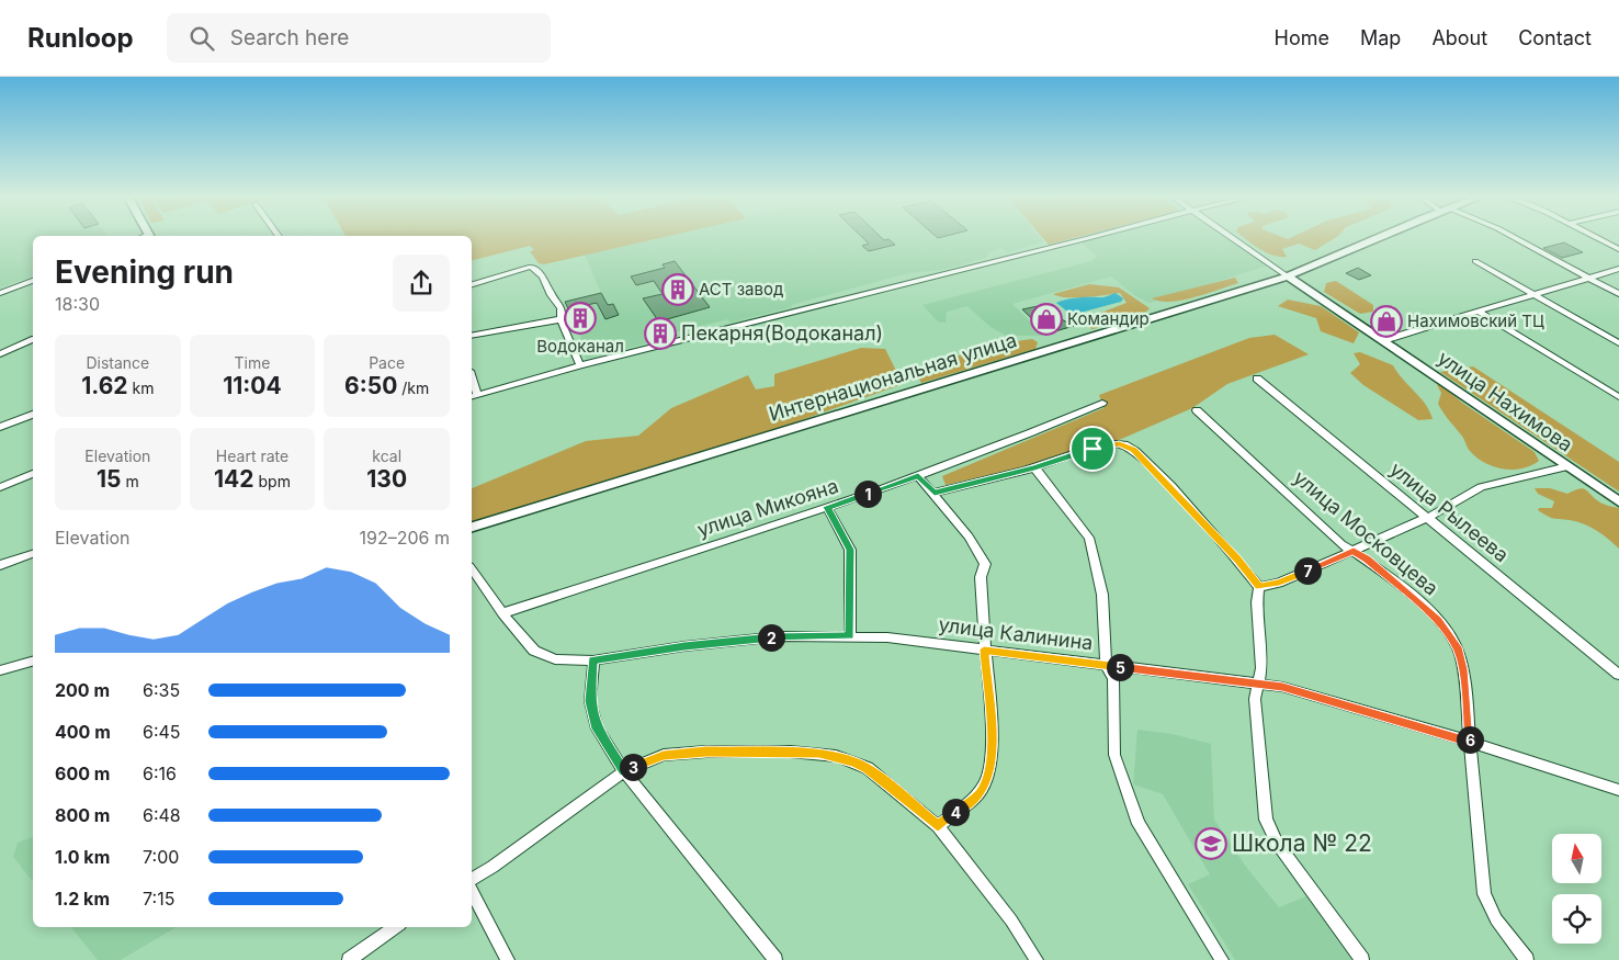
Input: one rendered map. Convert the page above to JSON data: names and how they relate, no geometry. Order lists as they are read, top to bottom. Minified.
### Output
{"streets":{"main road":["Интернациональная улица","улица Нахимова"],"street":["улица Микояна","улица Рылеева","улица Московцева","улица Калинина"]},"crossings":[["Интернациональная улица","улица Нахимова"],["улица Микояна","улица Калинина"],["улица Московцева","улица Калинина"]],"places":{"building":["АСТ завод","Водоканал","Пекарня(Водоканал)"],"shop":["Командир","Нахимовский ТЦ"],"school or university":["Школа № 22"]},"north":"top","page":{"header":"Runloop","search":"Search here","nav":["Home","Map","About","Contact"],"heading":["Evening run","18:30"],"stats":[["Distance","1.62 km"],["Time","11:04"],["Pace","6:50 /km"],["Elevation","15 m"],["Heart rate","142 bpm"],["kcal","130"]],"pins":["1","7","2","5","6","3","4"],"chart":["Elevation","192–206 m"],"list":[{"name":"200 m","note":"6:35"},{"name":"400 m","note":"6:45"},{"name":"600 m","note":"6:16"},{"name":"800 m","note":"6:48"},{"name":"1.0 km","note":"7:00"},{"name":"1.2 km","note":"7:15"}]}}
